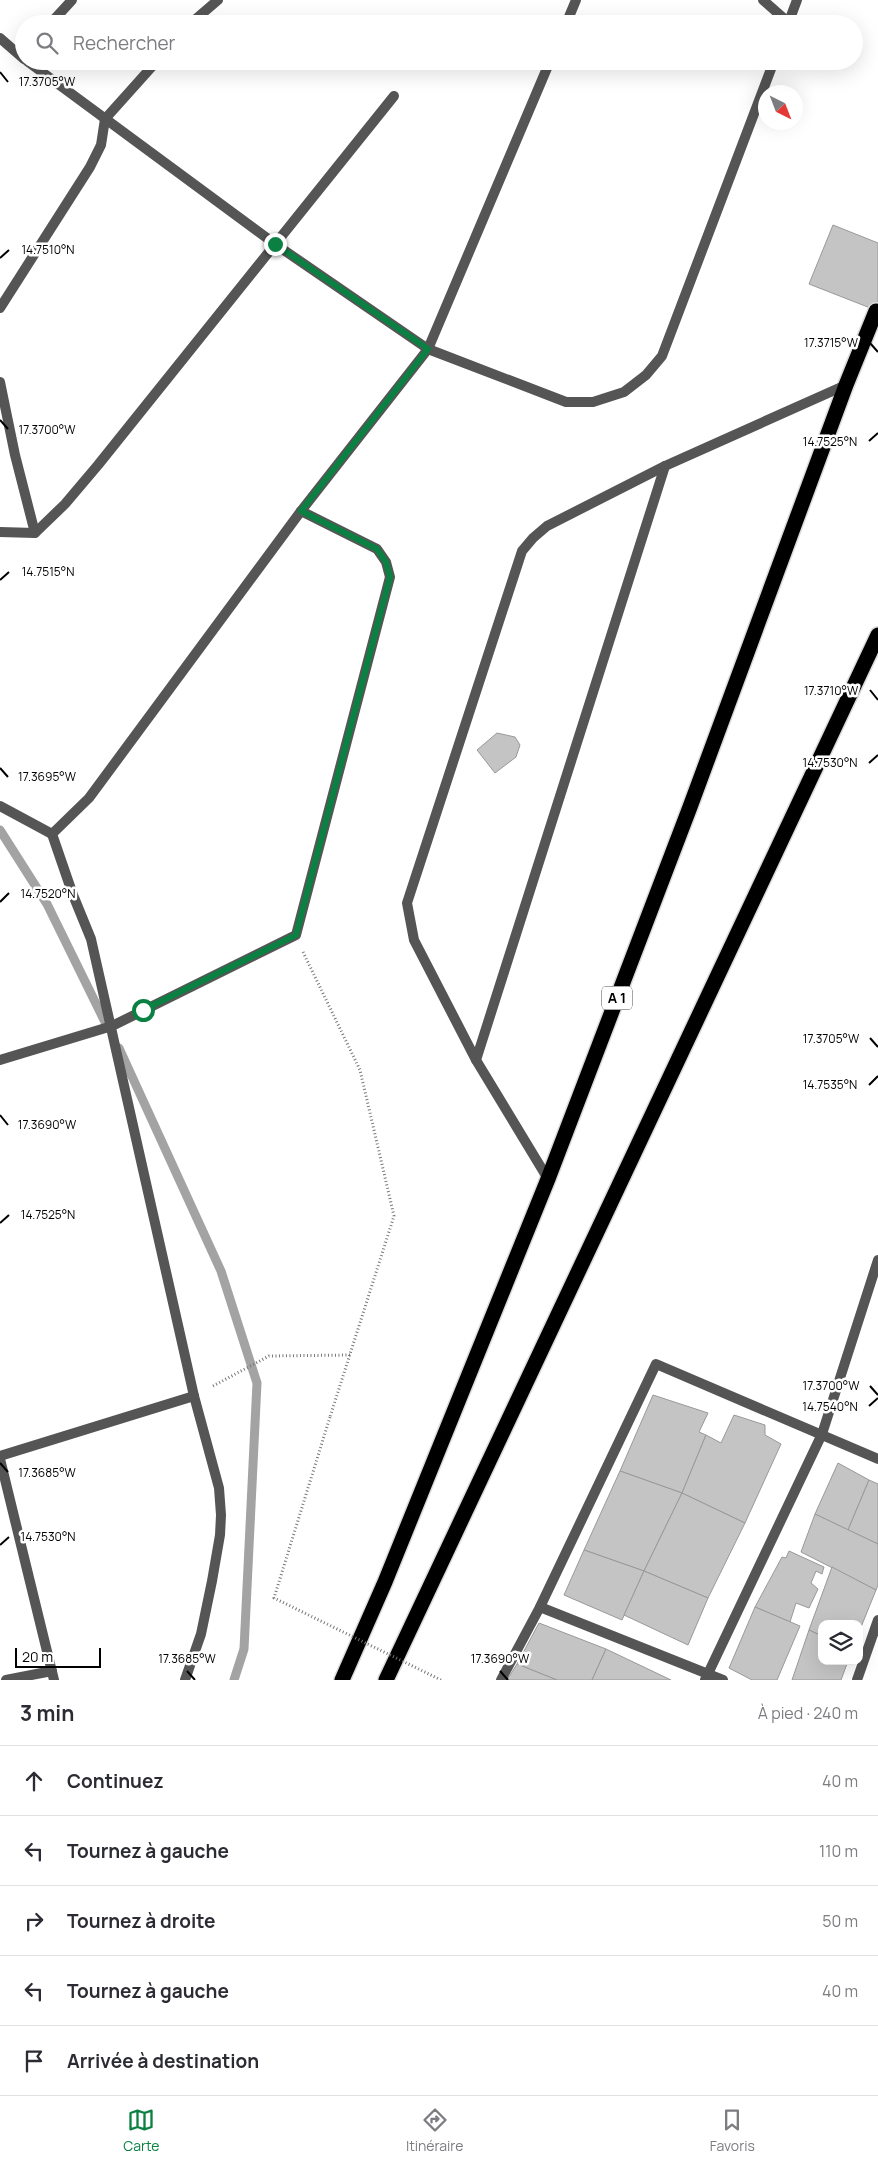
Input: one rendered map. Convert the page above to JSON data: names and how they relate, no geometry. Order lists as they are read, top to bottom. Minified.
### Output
{"streets":{"highway":["A 1"]},"scale_bar":"20 m","north":"bottom right","page":{"search":"Rechercher","scale":"20 m","heading":["3 min","À pied · 240 m"],"list":[["Continuez","40 m"],["Tournez à gauche","110 m"],["Tournez à droite","50 m"],["Tournez à gauche","40 m"],"Arrivée à destination"],"nav":["Carte","Itinéraire","Favoris"]},"coordinates":["17.3705°W","14.7510°N","17.3715°W","17.3700°W","14.7525°N","14.7515°N","17.3710°W","14.7530°N","17.3695°W","14.7520°N","14.7535°N","17.3690°W","14.7540°N","17.3685°W"]}
